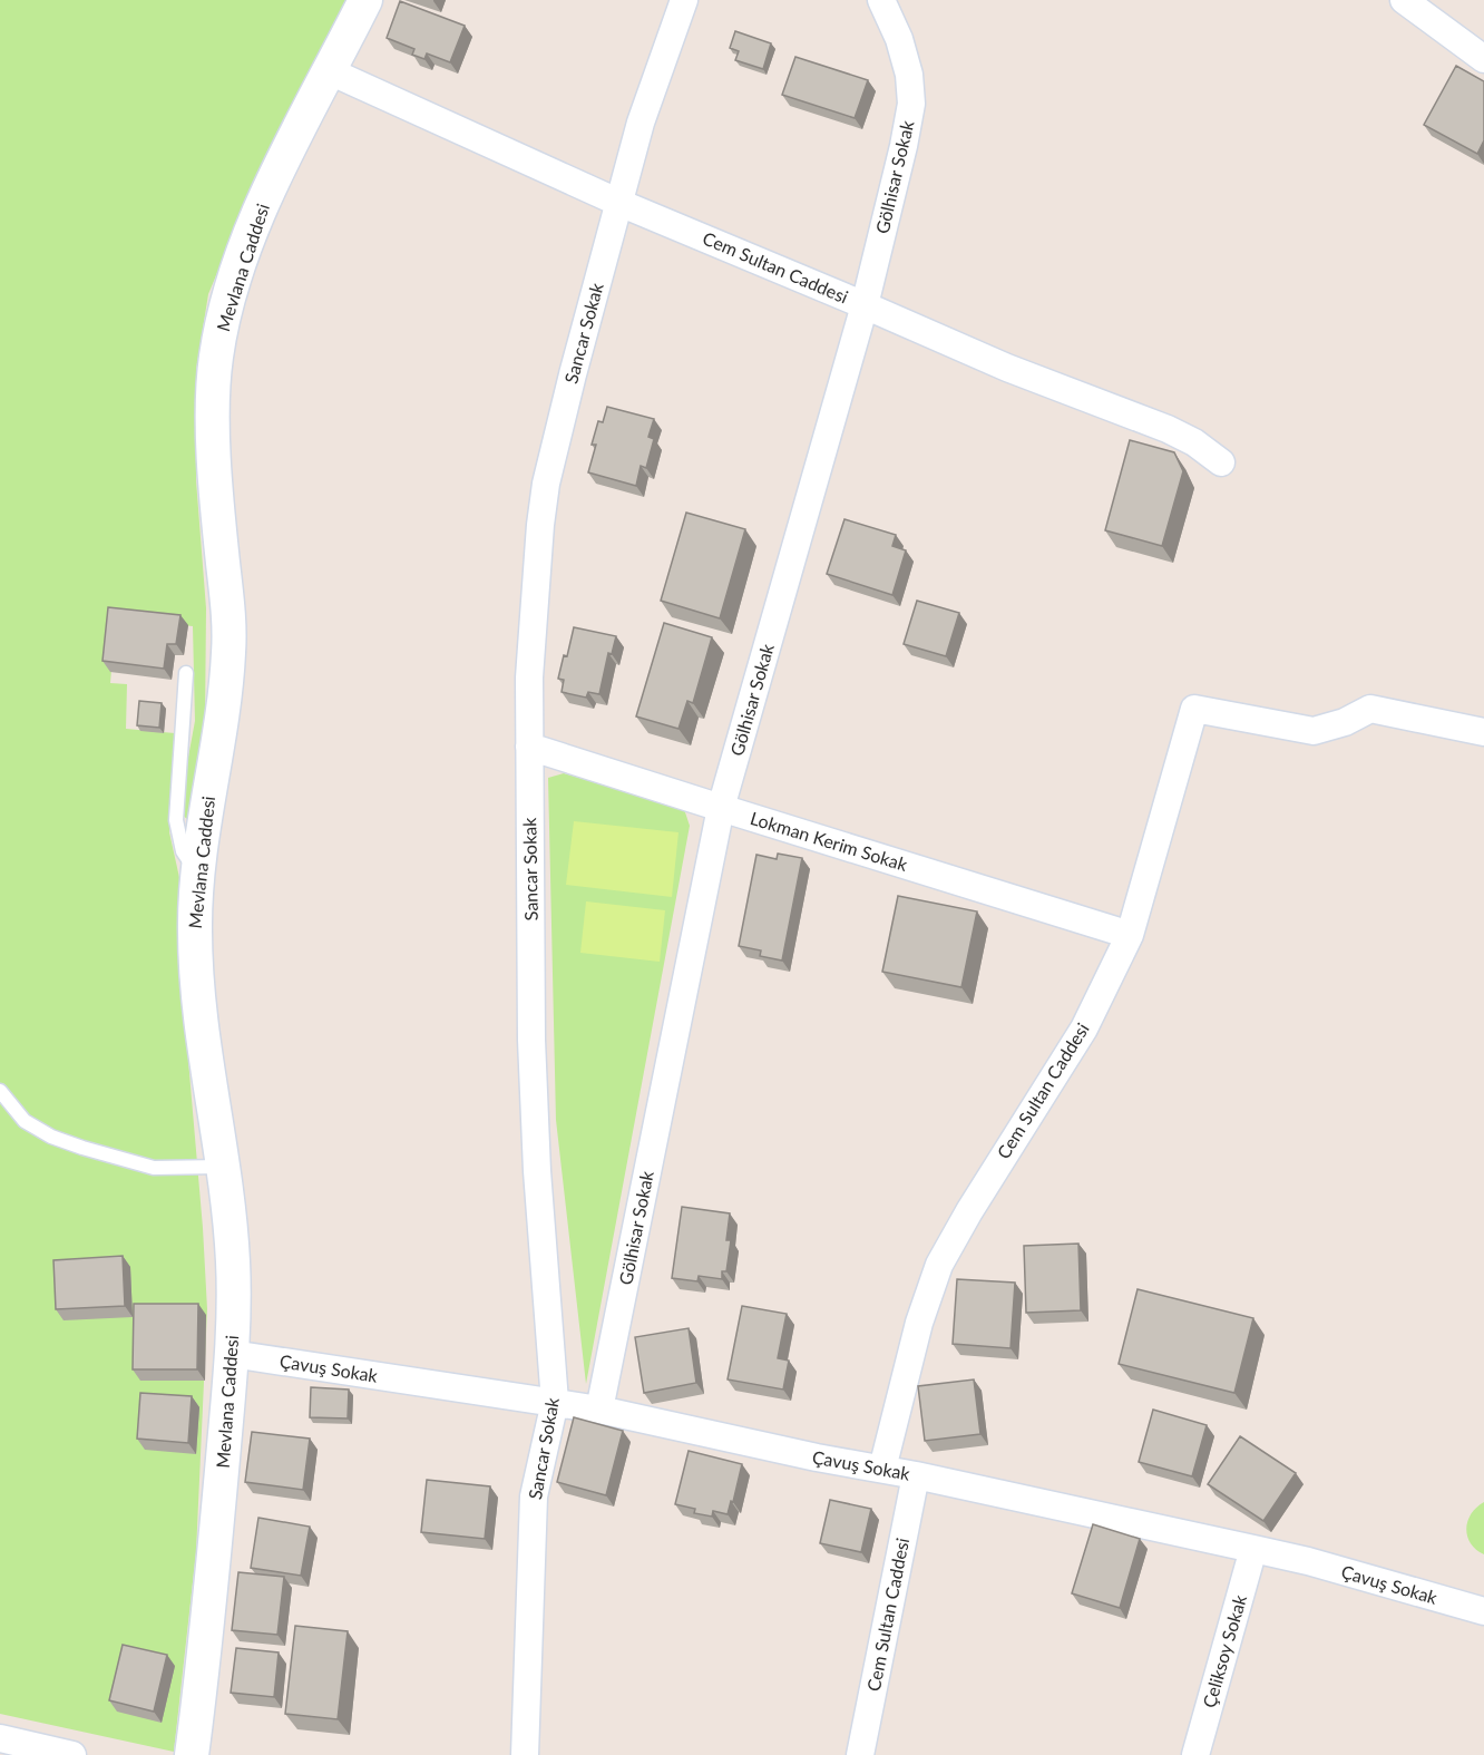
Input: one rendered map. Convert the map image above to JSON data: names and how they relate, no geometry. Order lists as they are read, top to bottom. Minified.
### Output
{"streets":{"street":["Gölhisar Sokak","Mevlana Caddesi","Cem Sultan Caddesi","Sancar Sokak","Lokman Kerim Sokak","Çavuş Sokak","Çeliksoy Sokak"]},"crossings":[["Gölhisar Sokak","Cem Sultan Caddesi"],["Gölhisar Sokak","Lokman Kerim Sokak"],["Gölhisar Sokak","Çavuş Sokak"],["Mevlana Caddesi","Cem Sultan Caddesi"],["Mevlana Caddesi","Çavuş Sokak"],["Cem Sultan Caddesi","Sancar Sokak"],["Cem Sultan Caddesi","Lokman Kerim Sokak"],["Cem Sultan Caddesi","Çavuş Sokak"],["Sancar Sokak","Lokman Kerim Sokak"],["Sancar Sokak","Çavuş Sokak"],["Çavuş Sokak","Çeliksoy Sokak"]]}
